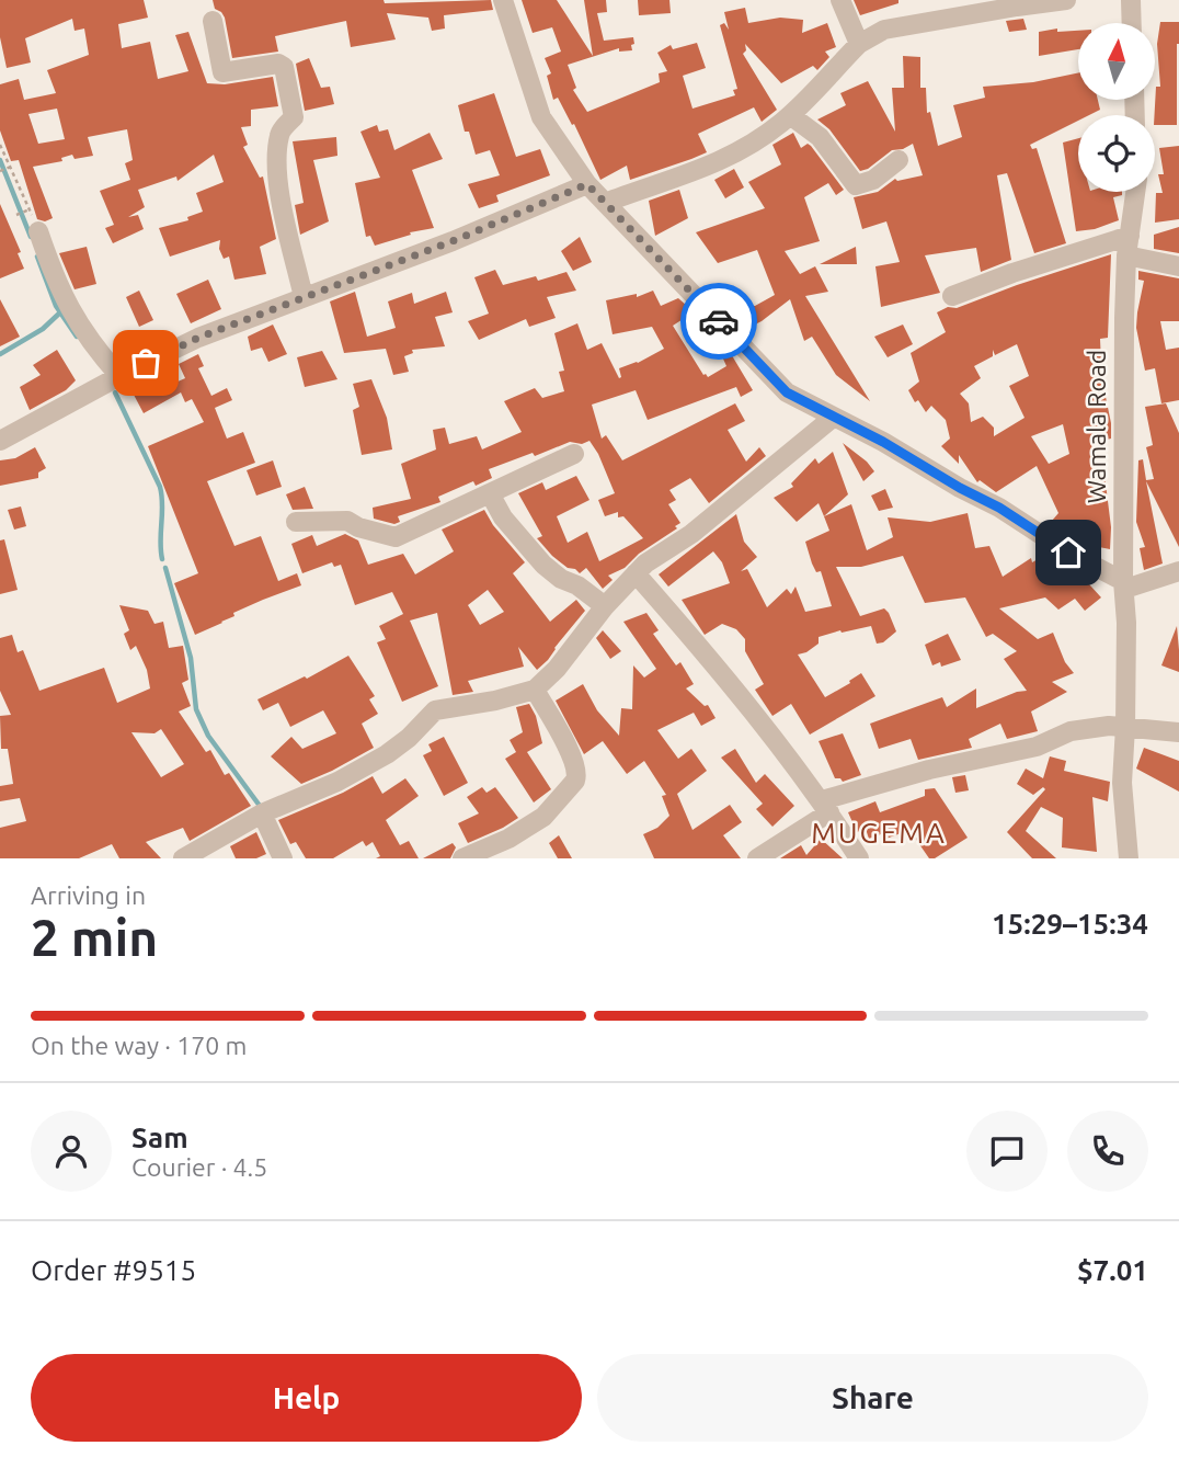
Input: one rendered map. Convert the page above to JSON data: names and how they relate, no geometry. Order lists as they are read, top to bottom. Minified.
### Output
{"streets":{"street":["Wamala Road"]},"districts":["MUGEMA"],"north":"top","page":{"heading":["2 min","Arriving in","15:29–15:34"],"panel":["Sam","Courier · 4.5","Order #9515","$7.01"],"bar":"On the way · 170 m","buttons":["Help","Share"]}}
